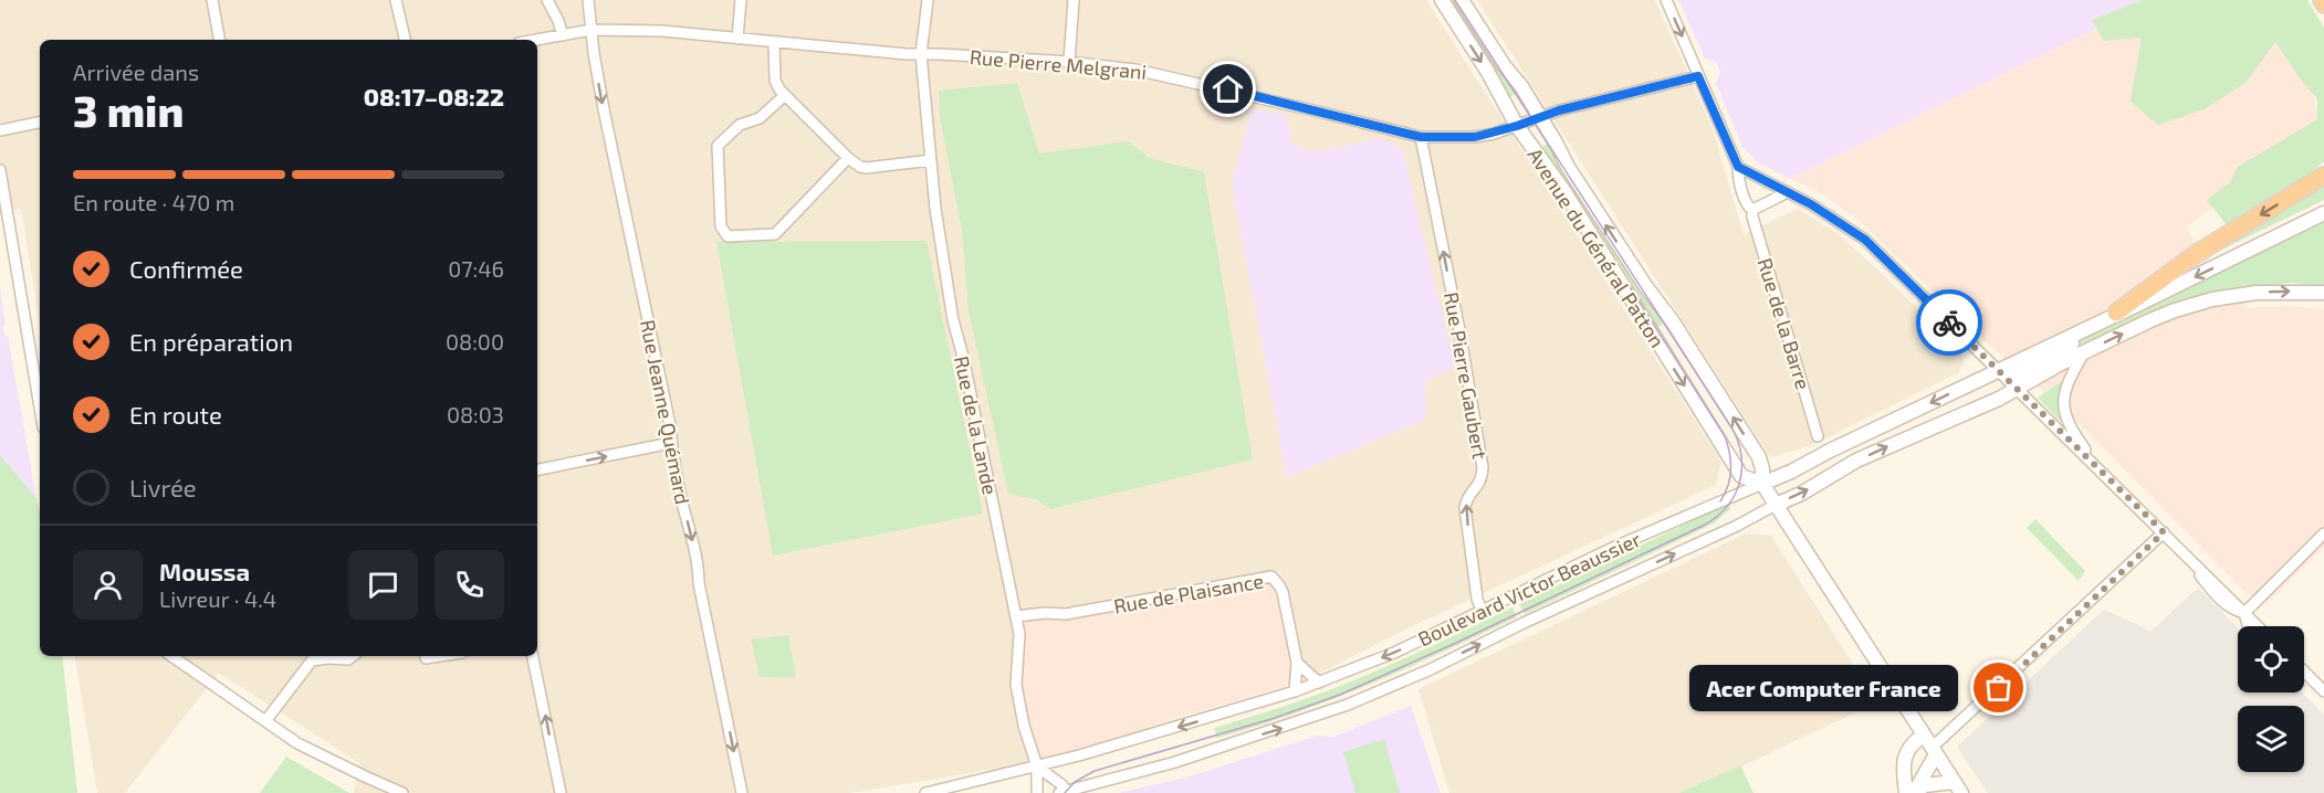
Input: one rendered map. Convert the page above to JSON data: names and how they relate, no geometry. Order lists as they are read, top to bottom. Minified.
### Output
{"streets":{"street":["Rue Pierre Melgrani","Avenue du Général Patton","Rue de la Barre","Rue Pierre Gaubert","Rue Jeanne Quémard","Rue de la Lande","Boulevard Victor Beaussier","Rue de Plaisance"]},"crossings":[["Rue Pierre Melgrani","Avenue du Général Patton"],["Rue Pierre Melgrani","Rue de la Barre"],["Rue Pierre Melgrani","Rue Pierre Gaubert"],["Rue Pierre Melgrani","Rue Jeanne Quémard"],["Rue Pierre Melgrani","Rue de la Lande"],["Avenue du Général Patton","Boulevard Victor Beaussier"],["Rue Pierre Gaubert","Boulevard Victor Beaussier"],["Rue de la Lande","Boulevard Victor Beaussier"],["Rue de la Lande","Rue de Plaisance"],["Boulevard Victor Beaussier","Rue de Plaisance"]],"one_way":["Rue Pierre Gaubert","Rue Jeanne Quémard"],"places":["Acer Computer France"],"page":{"heading":["3 min","Arrivée dans","08:17–08:22"],"panel":["Moussa","Livreur · 4.4"],"bar":"En route · 470 m","list":[["Confirmée","07:46"],["En préparation","08:00"],["En route","08:03"],"Livrée"],"bubble":"Acer Computer France"}}
